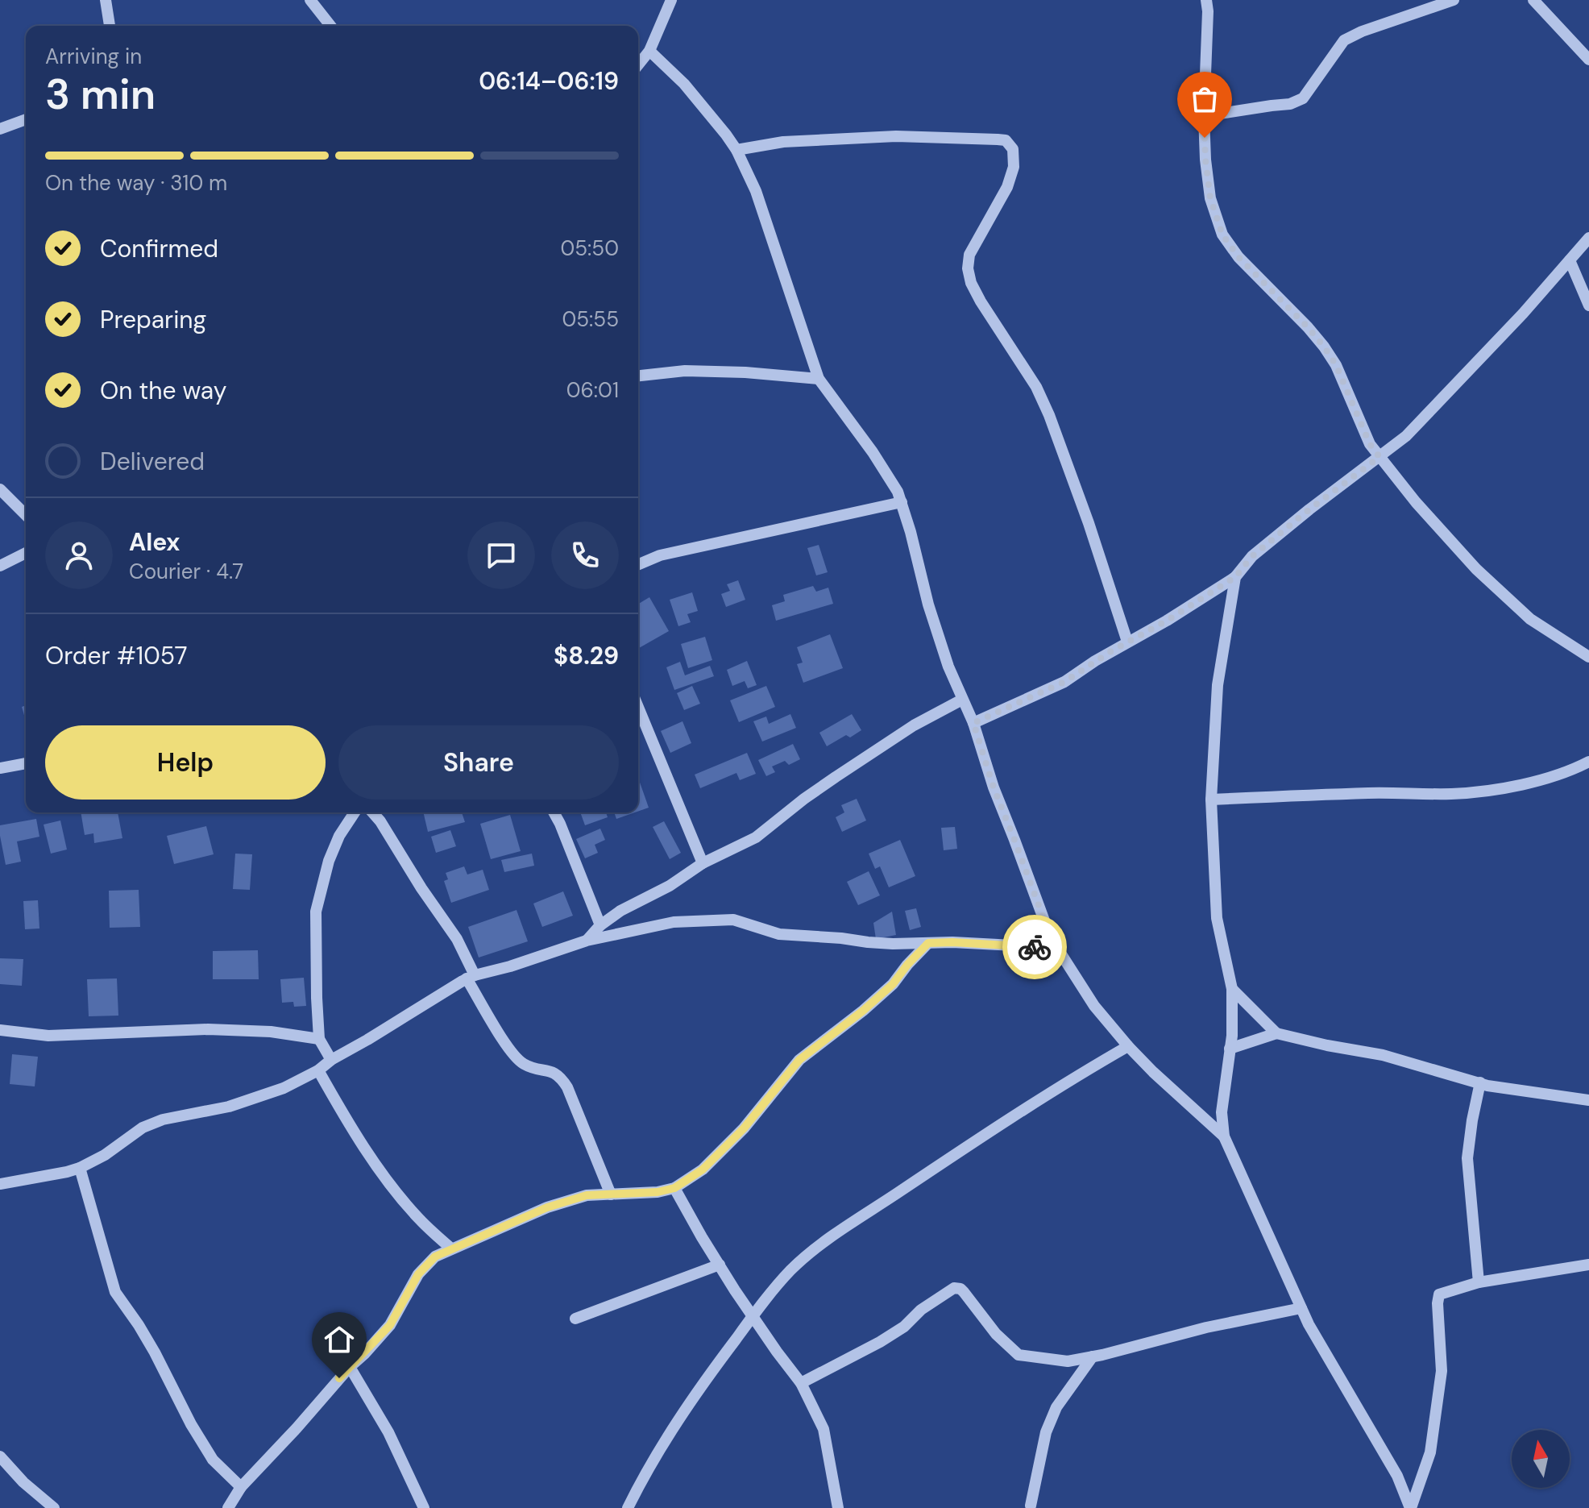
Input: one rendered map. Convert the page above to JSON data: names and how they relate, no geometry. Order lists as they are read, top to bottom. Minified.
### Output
{"north":"top","page":{"heading":["3 min","Arriving in","06:14–06:19"],"panel":["Alex","Courier · 4.7","Order #1057","$8.29"],"bar":"On the way · 310 m","list":[["Confirmed","05:50"],["Preparing","05:55"],["On the way","06:01"],"Delivered"],"buttons":["Help","Share"]}}
